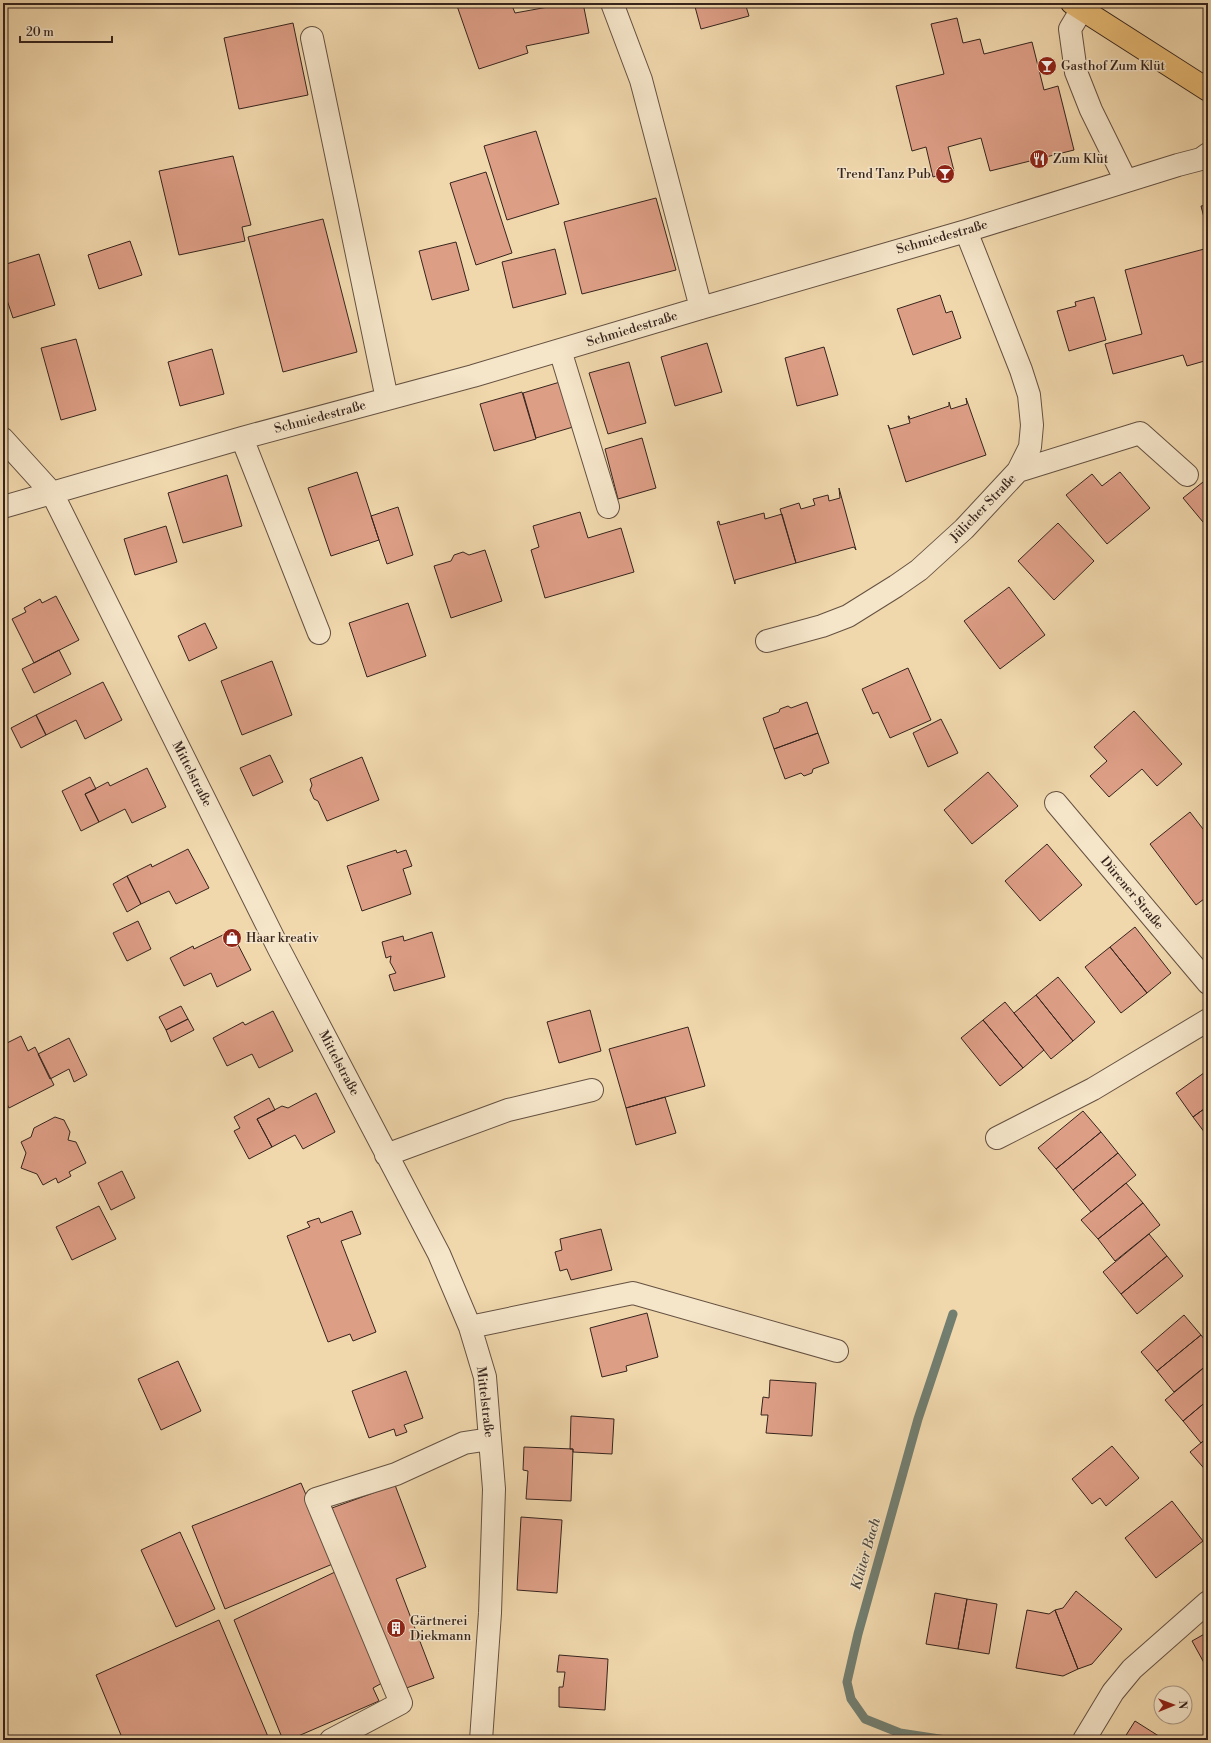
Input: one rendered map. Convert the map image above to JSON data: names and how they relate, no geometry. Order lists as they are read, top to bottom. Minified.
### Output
{"streets":{"street":["Schmiedestraße","Jülicher Straße","Mittelstraße","Dürener Straße"]},"crossings":[["Schmiedestraße","Jülicher Straße"],["Schmiedestraße","Mittelstraße"]],"water":["Klüter Bach"],"places":{"bar":["Gasthof Zum Klüt","Trend Tanz Pub"],"restaurant":["Zum Klüt"],"shop":["Haar kreativ"],"building":["Gärtnerei Diekmann"]},"scale_bar":"20 m","north":"right"}
